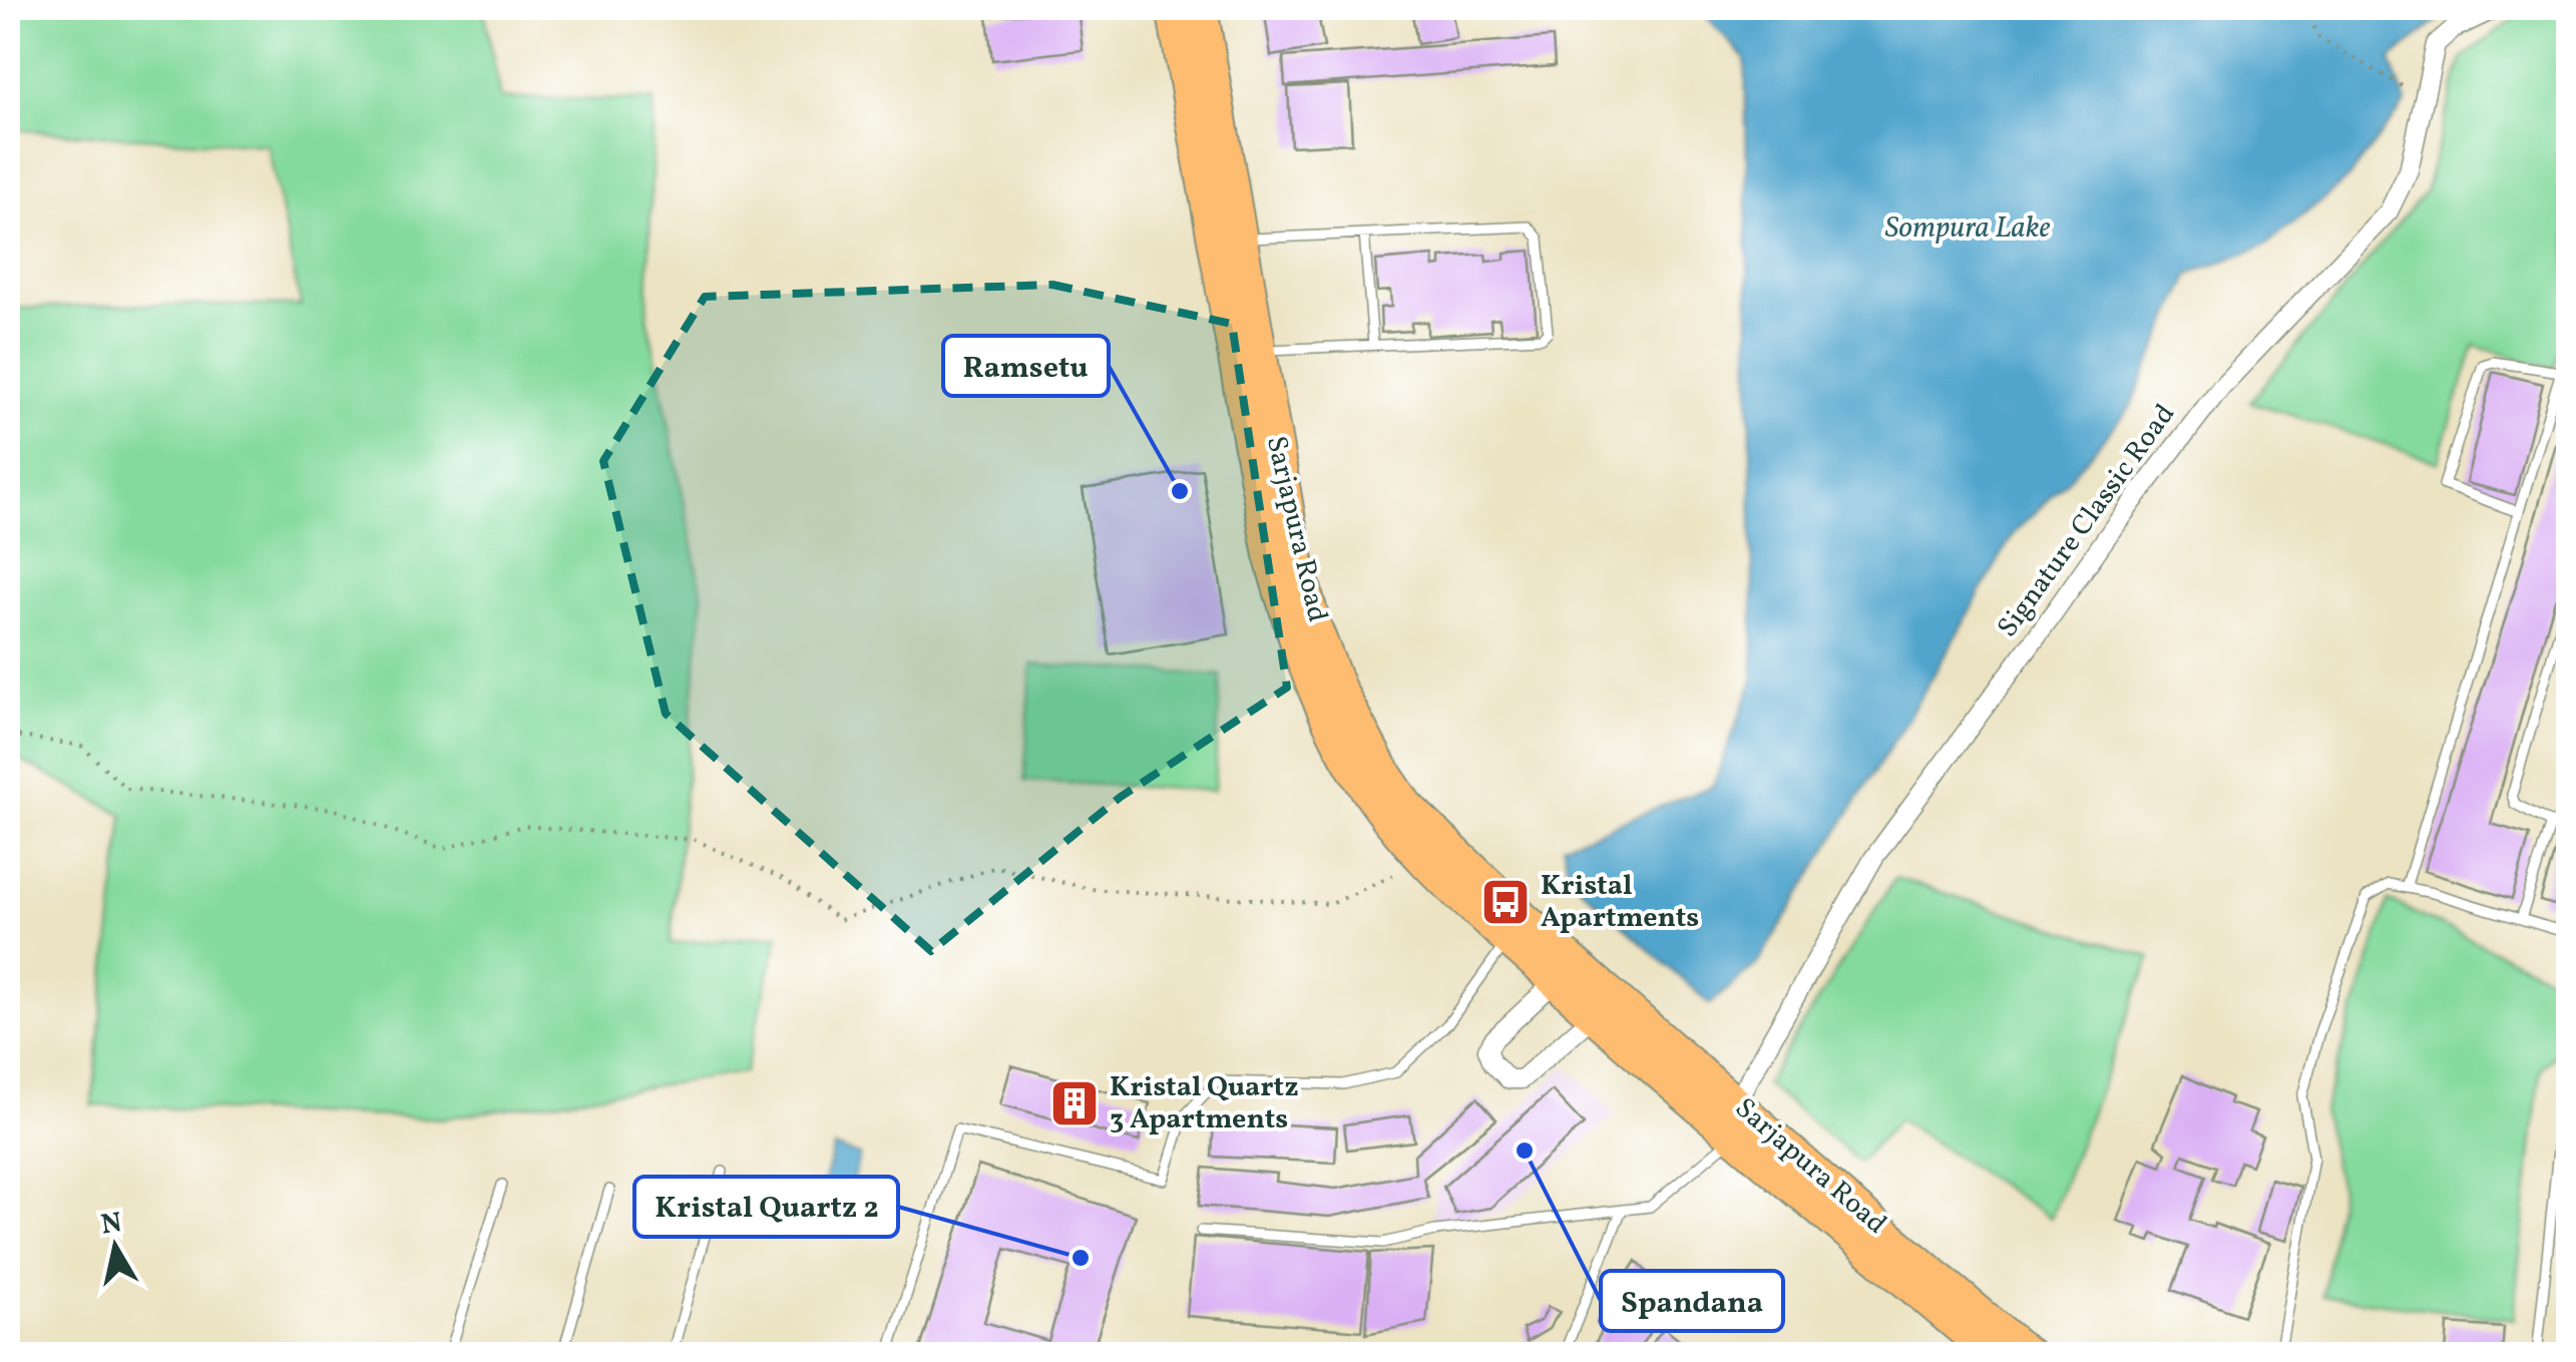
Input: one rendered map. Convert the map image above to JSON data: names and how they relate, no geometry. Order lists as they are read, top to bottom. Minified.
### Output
{"streets":{"main road":["Sarjapura Road"],"street":["Signature Classic Road"]},"crossings":[["Signature Classic Road","Sarjapura Road"]],"water":["Sompura Lake"],"places":{"other":["Ramsetu","Spandana","Kristal Quartz 2"],"bus stop":["Kristal Apartments"],"building":["Kristal Quartz 3 Apartments"]},"north":"top"}
